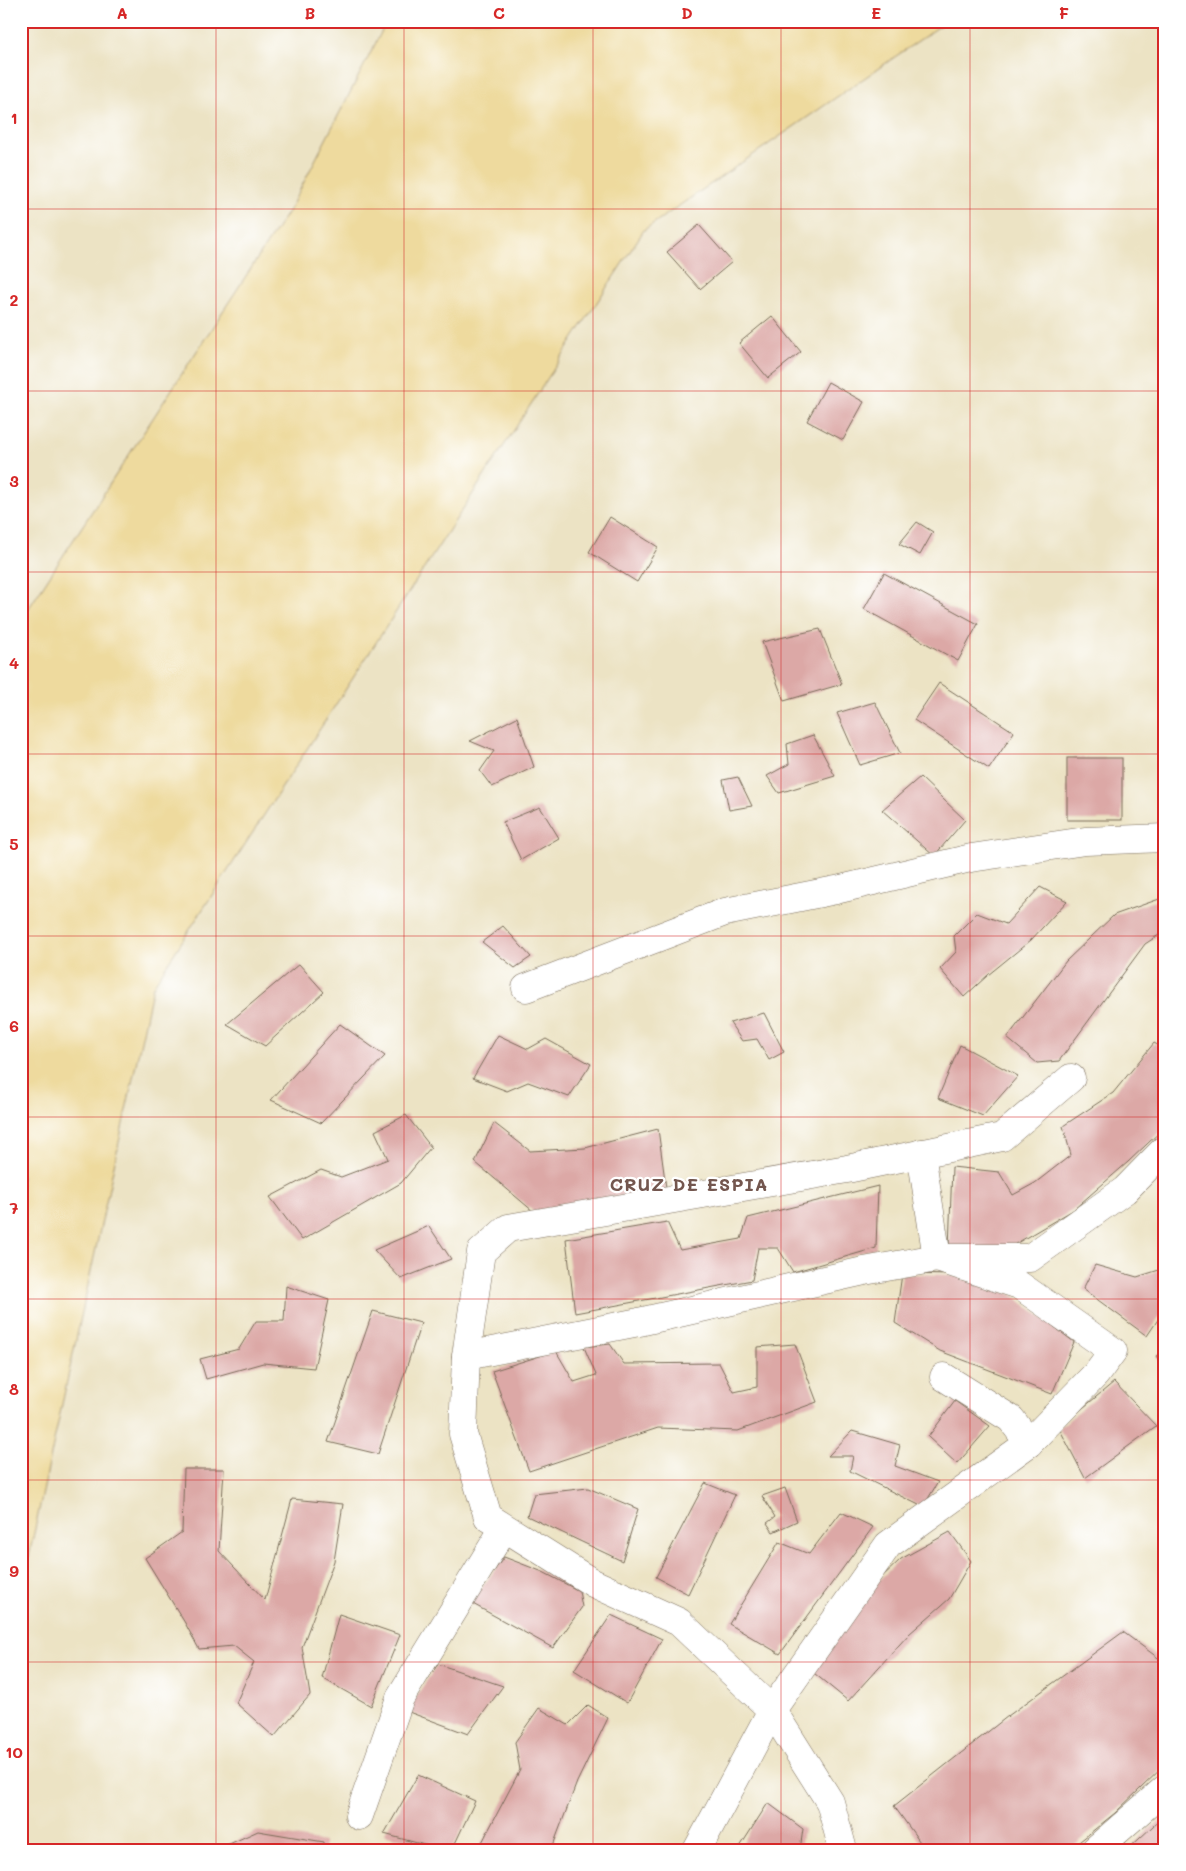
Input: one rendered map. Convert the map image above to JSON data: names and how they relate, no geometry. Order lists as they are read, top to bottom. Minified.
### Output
{"districts":["CRUZ DE ESPIA"],"grid":{"columns":["A","B","C","D","E","F"],"rows":["1","2","3","4","5","6","7","8","9","10"]}}
